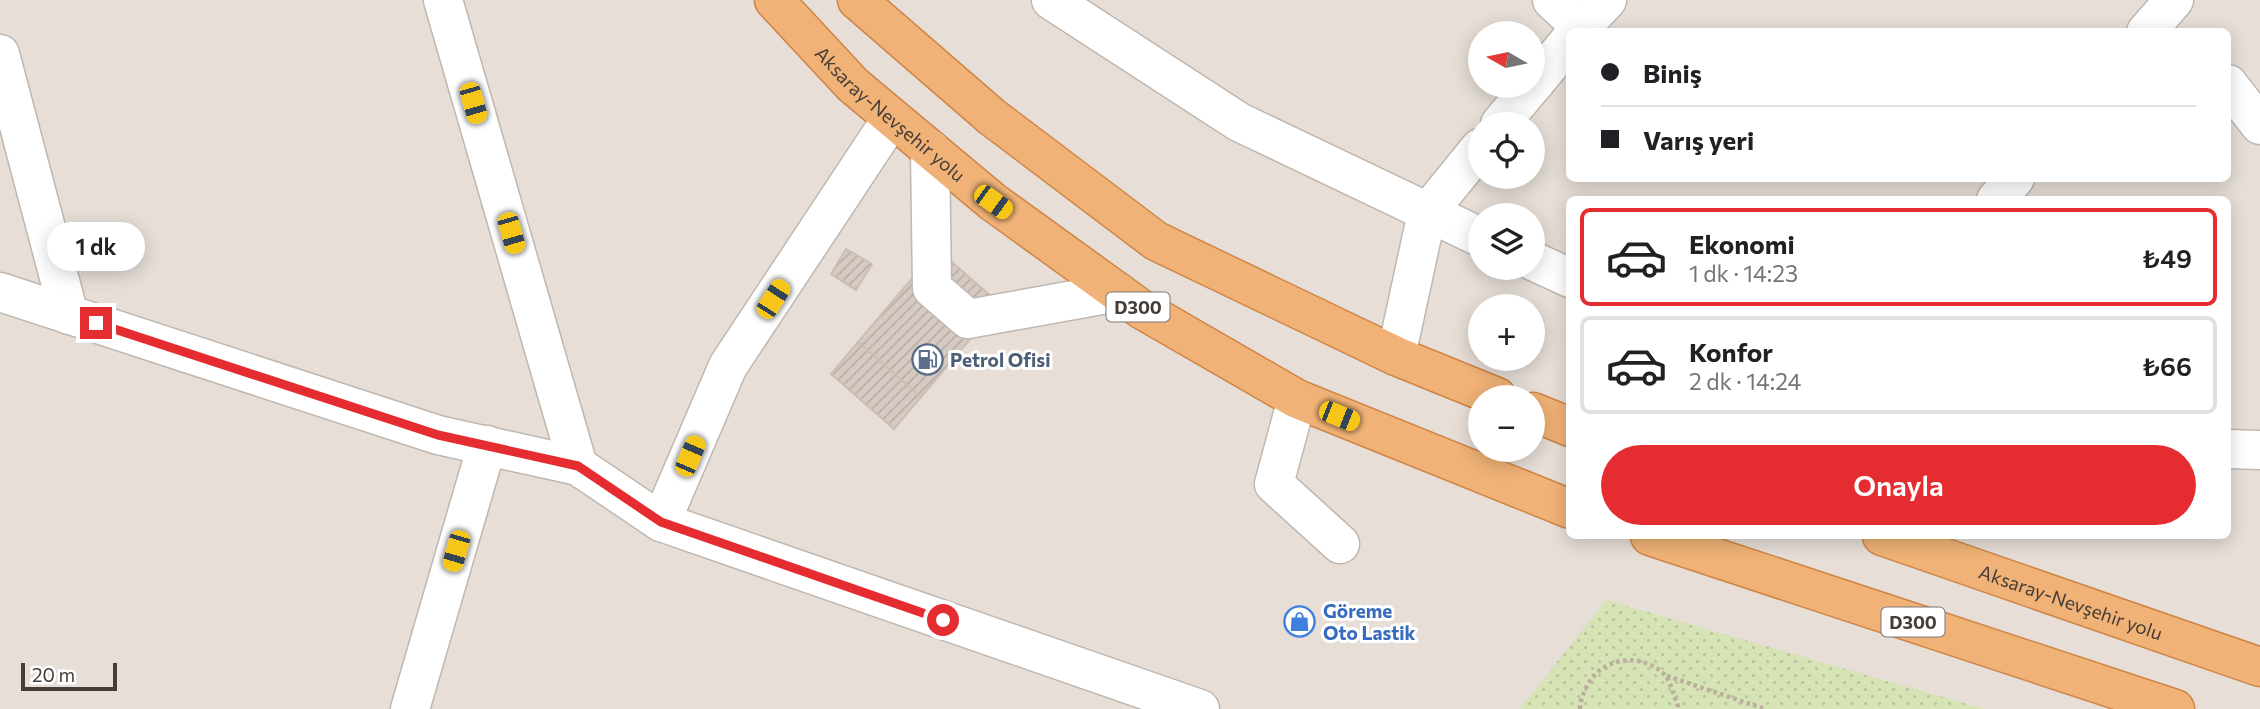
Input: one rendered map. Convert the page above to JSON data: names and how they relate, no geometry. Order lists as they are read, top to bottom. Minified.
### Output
{"streets":{"highway":["Aksaray-Nevşehir yolu","D300"]},"places":{"fuel station":["Petrol Ofisi"],"shop":["Göreme Oto Lastik"]},"scale_bar":"20 m","north":"left","page":{"map_buttons":["+","−"],"banner":["Biniş","Varış yeri"],"list":[{"name":"Ekonomi","note":"1 dk · 14:23","value":"₺49"},{"name":"Konfor","note":"2 dk · 14:24","value":"₺66"}],"bubble":"1 dk","buttons":"Onayla","scale":"20 m"}}
